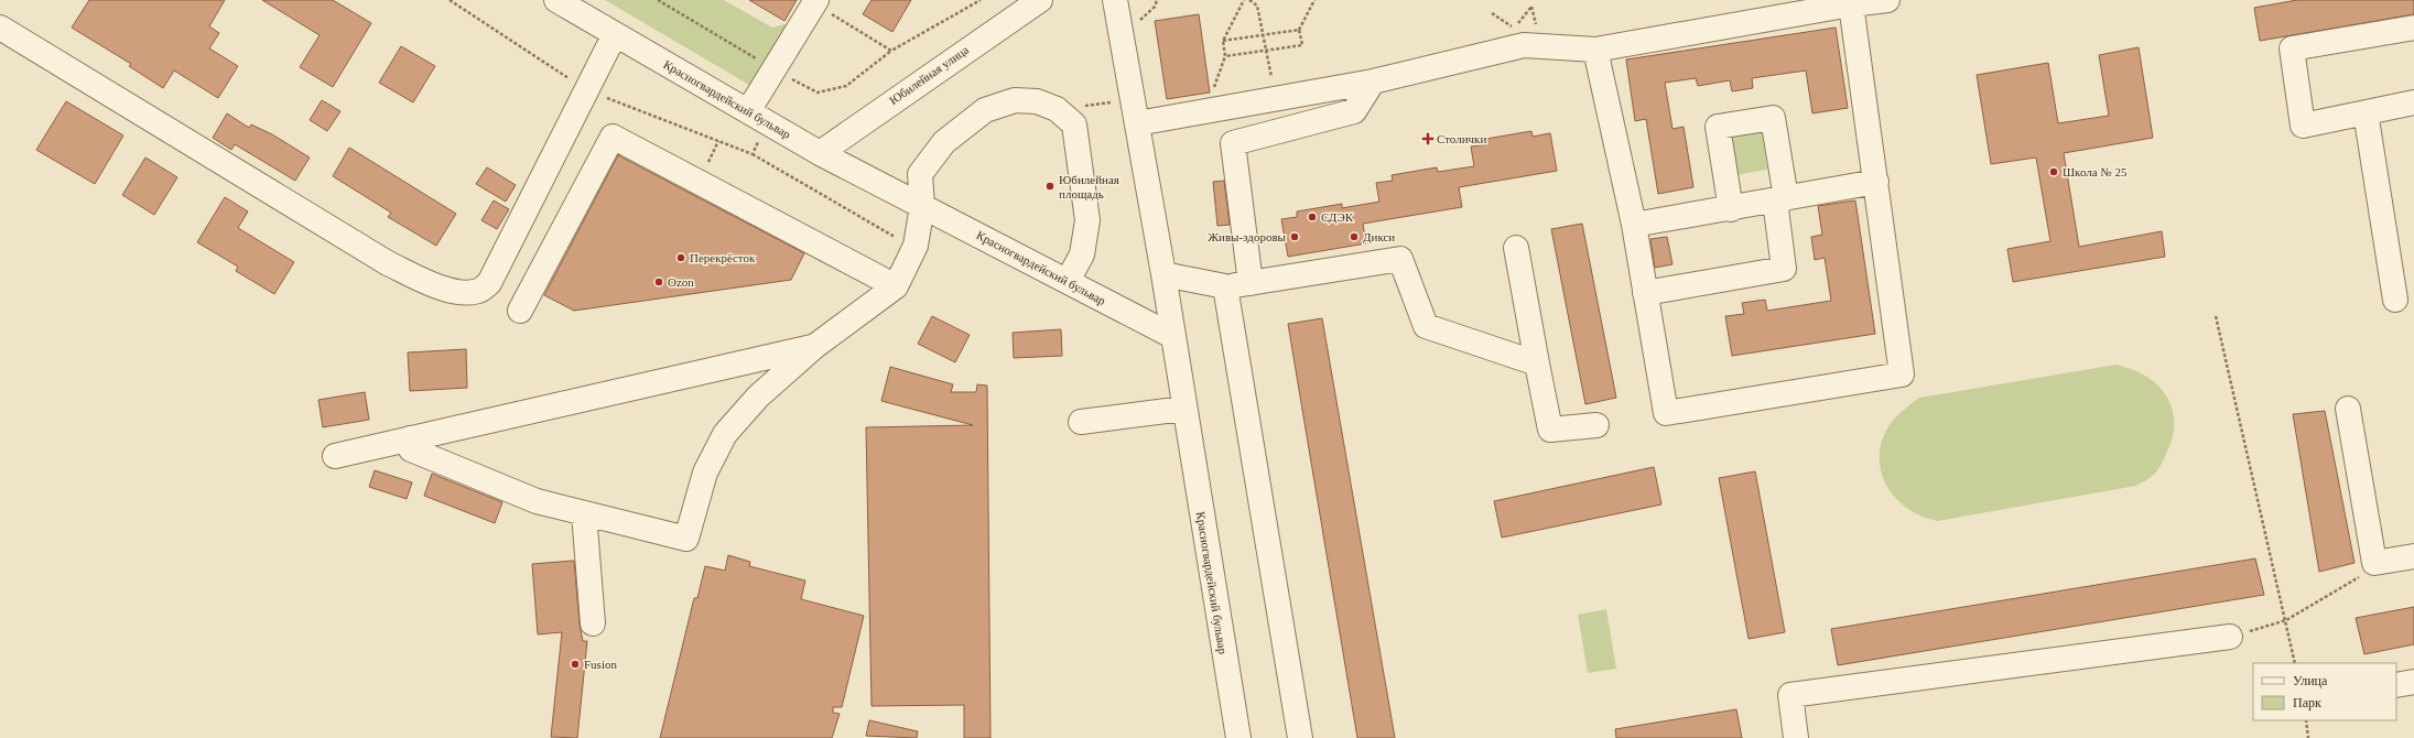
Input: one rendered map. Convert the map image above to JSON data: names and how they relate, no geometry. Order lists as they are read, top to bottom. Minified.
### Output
{"streets":{"street":["Юбилейная улица","Красногвардейский бульвар"]},"crossings":[["Юбилейная улица","Красногвардейский бульвар"]],"places":{"health":["Столички"],"other":["Школа № 25","Юбилейная площадь","СДЭК","Живы-здоровы","Дикси","Перекрёсток","Ozon","Fusion"]},"legend":["Улица","Парк"]}
